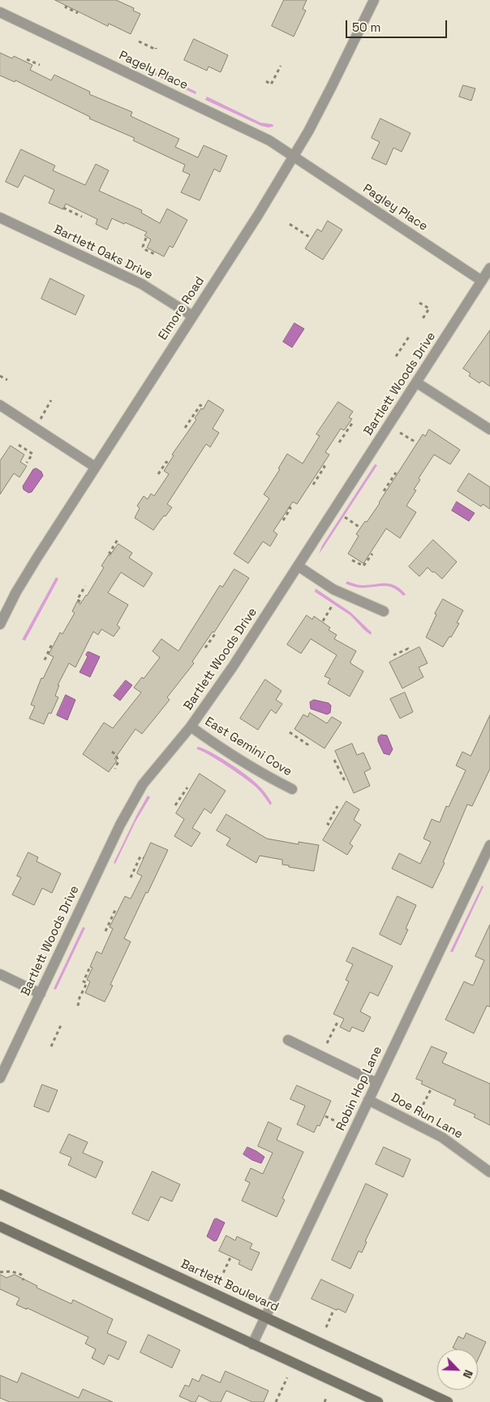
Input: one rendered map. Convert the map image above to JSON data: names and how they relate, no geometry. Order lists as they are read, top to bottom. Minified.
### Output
{"streets":{"main road":["Bartlett Boulevard"],"street":["Pagely Place","Pagley Place","Bartlett Oaks Drive","Elmore Road","Bartlett Woods Drive","East Gemini Cove","Robin Hop Lane","Doe Run Lane"]},"crossings":[["Pagely Place","Pagley Place"],["Pagely Place","Elmore Road"],["Pagley Place","Elmore Road"],["Pagley Place","Bartlett Woods Drive"],["Bartlett Oaks Drive","Elmore Road"],["Bartlett Woods Drive","East Gemini Cove"],["Robin Hop Lane","Doe Run Lane"],["Robin Hop Lane","Bartlett Boulevard"]],"scale_bar":"50 m","north":"bottom right"}
